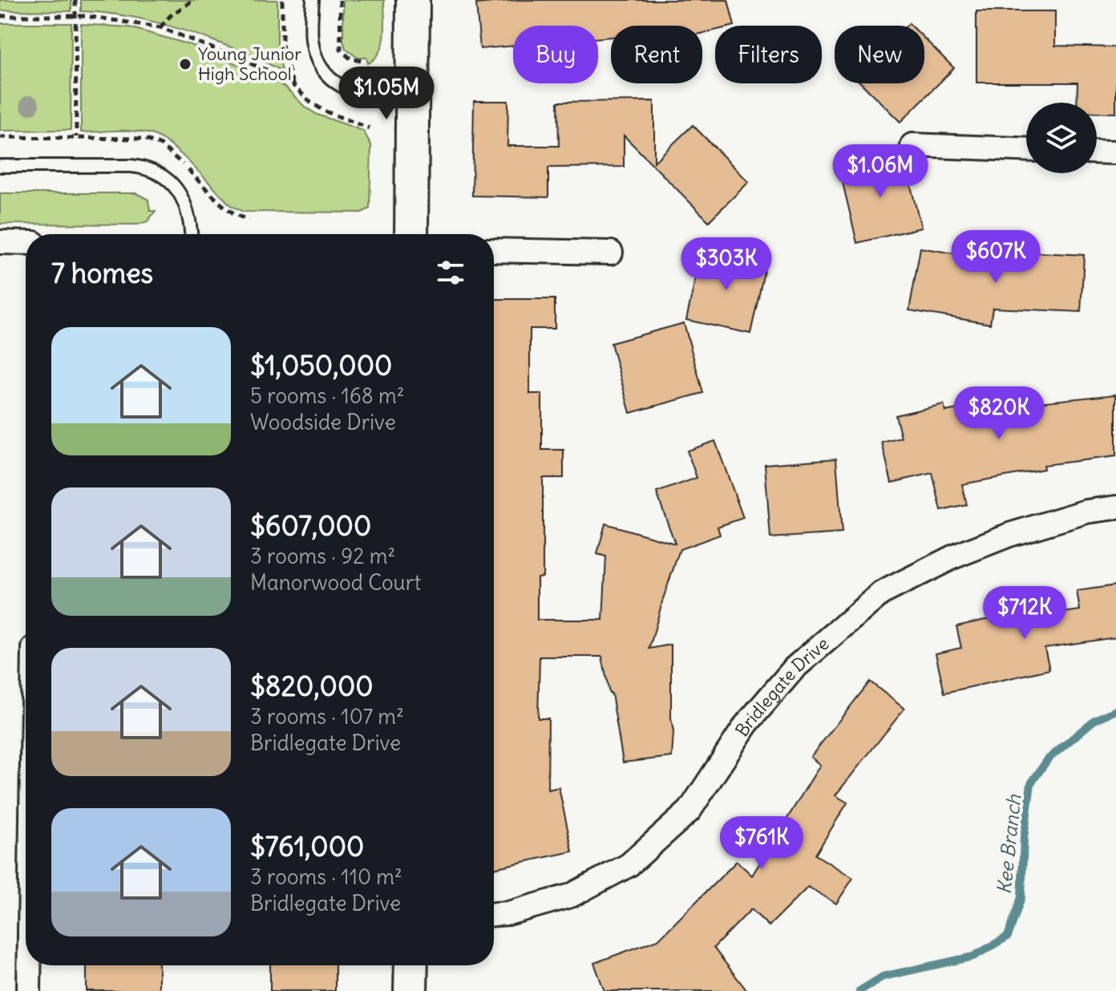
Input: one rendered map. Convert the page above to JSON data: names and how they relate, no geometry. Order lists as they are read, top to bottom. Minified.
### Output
{"streets":{"street":["Bridlegate Drive"]},"water":["Kee Branch"],"places":["Young Junior High School"],"page":{"chip":["Buy","Rent","Filters","New"],"price":["$1.05M","$1.06M","$607K","$303K","$820K","$712K","$761K"],"heading":"7 homes","list":[{"name":"$1,050,000","note":"5 rooms · 168 m² · Woodside Drive"},{"name":"$607,000","note":"3 rooms · 92 m² · Manorwood Court"},{"name":"$820,000","note":"3 rooms · 107 m² · Bridlegate Drive"},{"name":"$761,000","note":"3 rooms · 110 m² · Bridlegate Drive"}]}}
